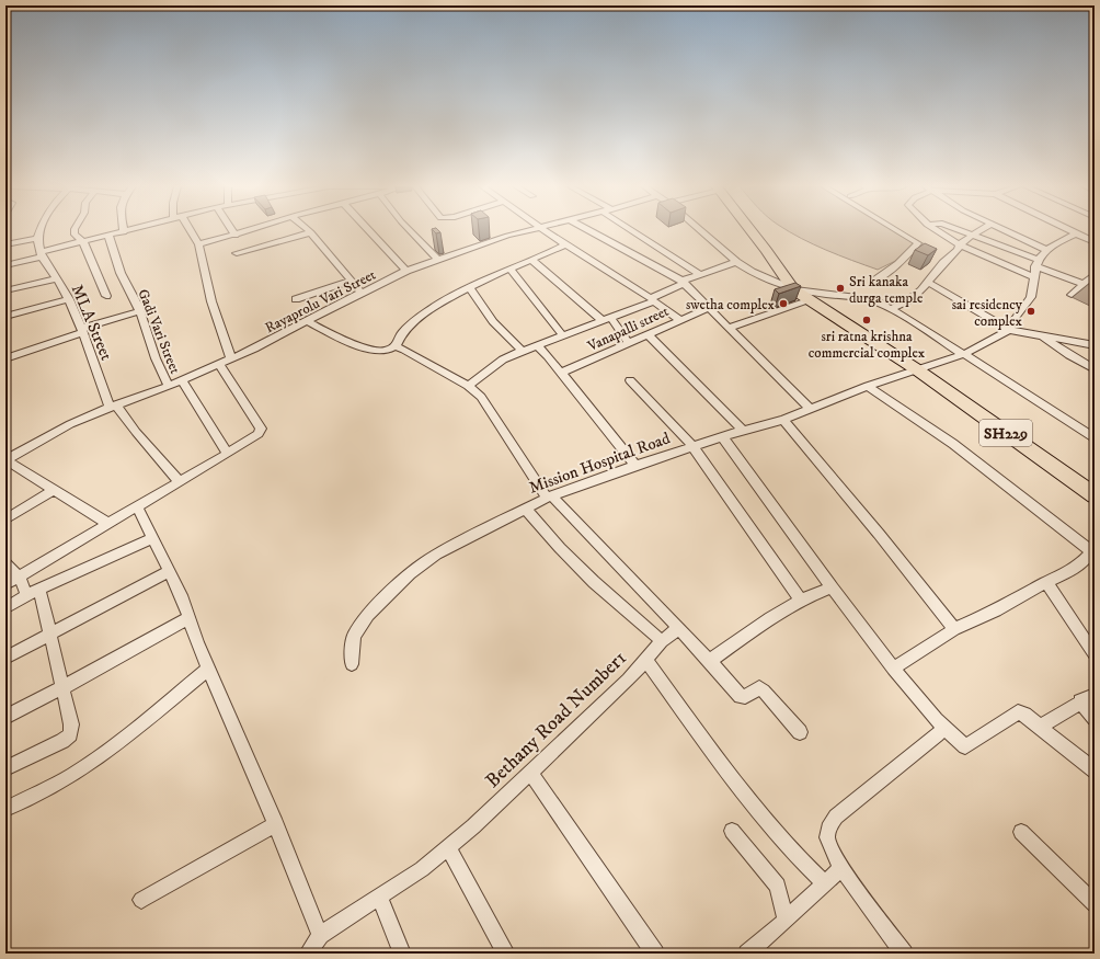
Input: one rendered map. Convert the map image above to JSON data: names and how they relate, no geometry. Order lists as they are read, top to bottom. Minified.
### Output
{"streets":{"main road":["SH229"],"street":["Rayaprolu Vari Street","MLA Street","Vanapalli street","Gadi Vari Street","Mission Hospital Road","Bethany Road Number1"]},"crossings":[["Rayaprolu Vari Street","MLA Street"],["Rayaprolu Vari Street","Gadi Vari Street"],["SH229","Mission Hospital Road"]],"places":["Sri kanaka durga temple","swetha complex","sai residency complex","sri ratna krishna commercial complex"]}
